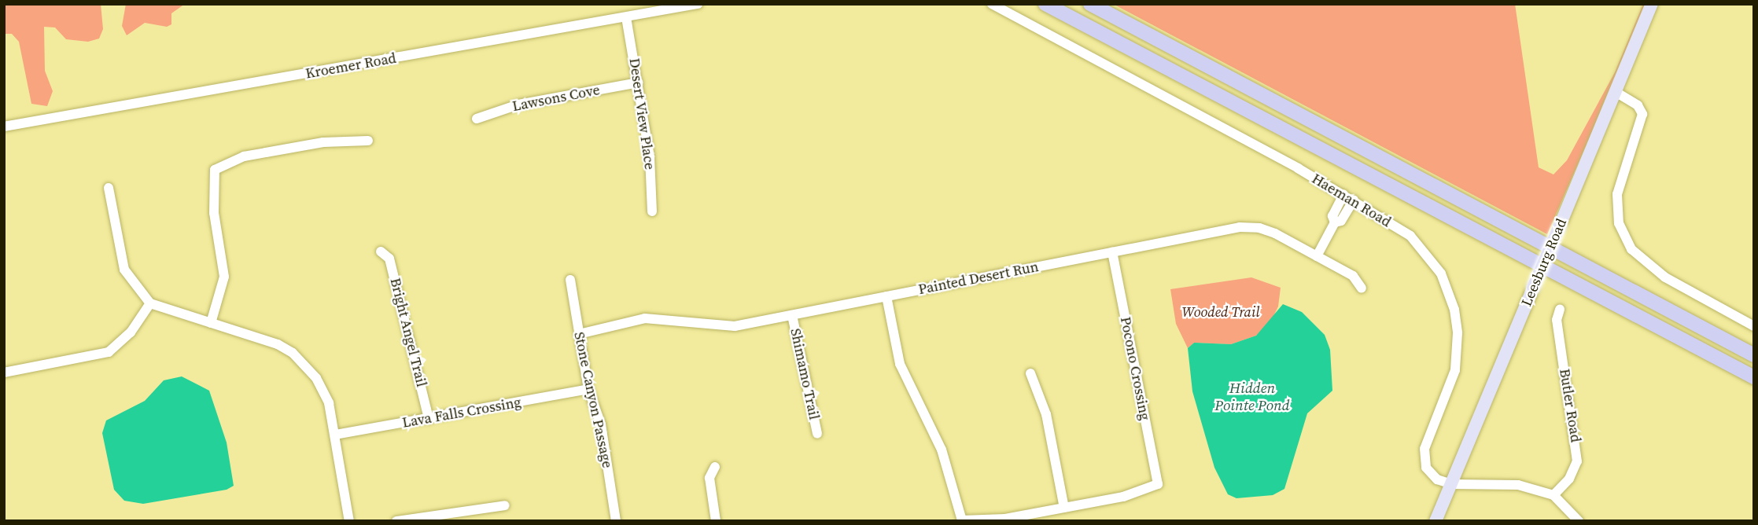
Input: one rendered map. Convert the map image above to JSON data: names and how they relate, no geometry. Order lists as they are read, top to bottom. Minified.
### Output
{"streets":{"main road":["Leesburg Road"],"street":["Kroemer Road","Lawsons Cove","Desert View Place","Haeman Road","Painted Desert Run","Bright Angel Trail","Pocono Crossing","Shimamo Trail","Stone Canyon Passage","Butler Road","Lava Falls Crossing"]},"crossings":[["Kroemer Road","Desert View Place"],["Lawsons Cove","Desert View Place"],["Haeman Road","Leesburg Road"],["Painted Desert Run","Pocono Crossing"],["Painted Desert Run","Shimamo Trail"],["Painted Desert Run","Stone Canyon Passage"],["Bright Angel Trail","Lava Falls Crossing"],["Stone Canyon Passage","Lava Falls Crossing"]],"water":["Hidden Pointe Pond"],"parks":["Wooded Trail"]}
